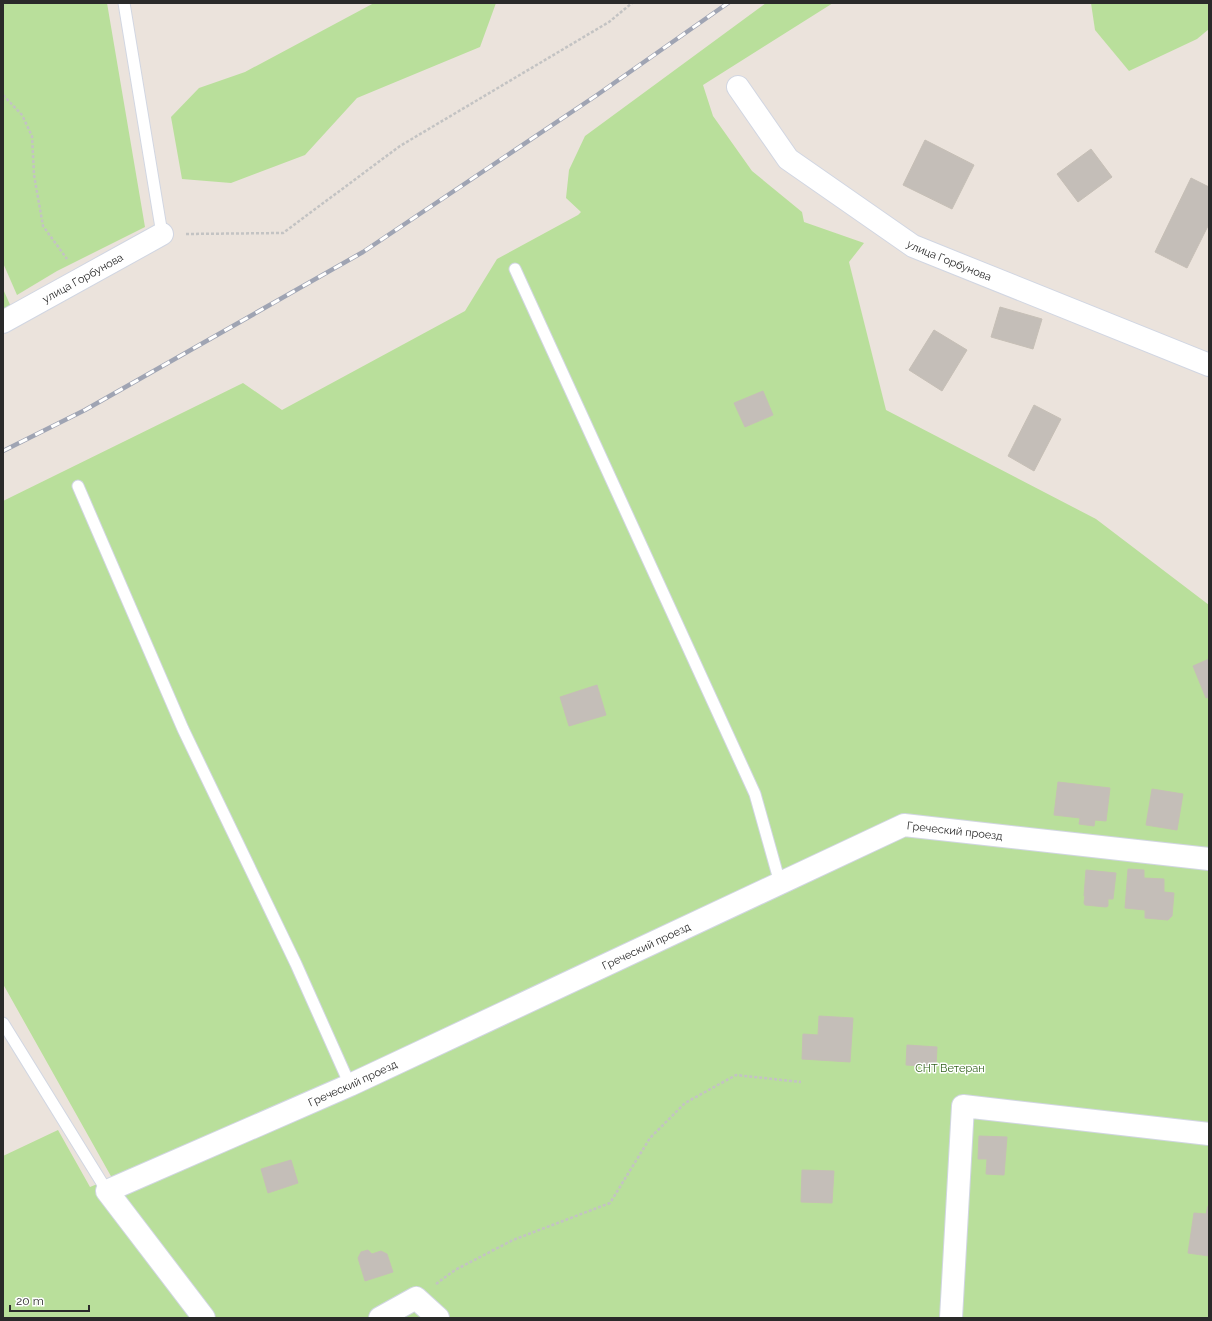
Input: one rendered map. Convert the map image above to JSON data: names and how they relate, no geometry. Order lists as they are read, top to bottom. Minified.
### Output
{"streets":{"street":["улица Горбунова","Греческий проезд"]},"parks":["СНТ Ветеран"],"scale_bar":"20 m"}
